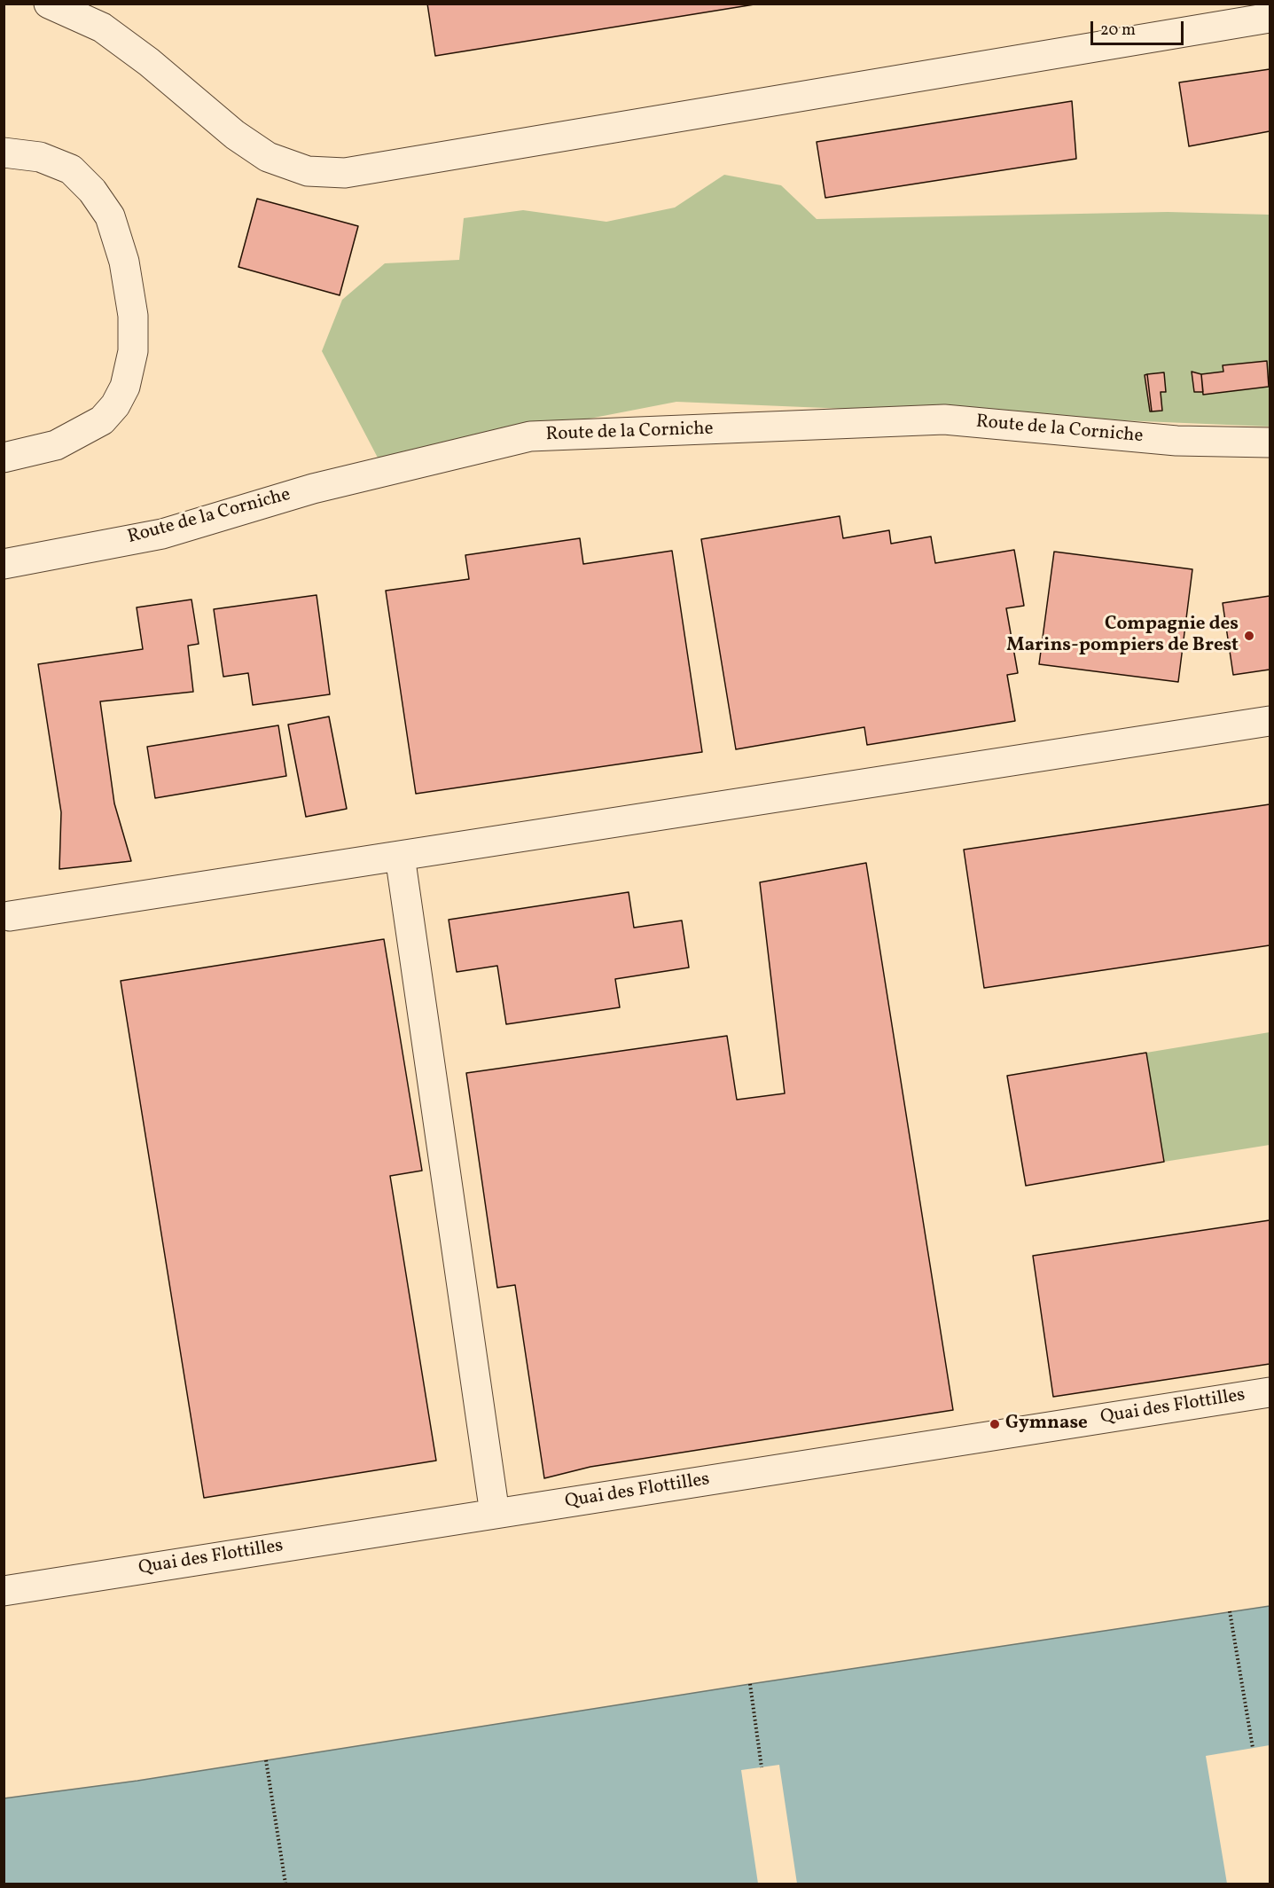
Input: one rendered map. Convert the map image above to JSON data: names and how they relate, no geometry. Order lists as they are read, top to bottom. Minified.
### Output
{"streets":{"street":["Route de la Corniche","Quai des Flottilles"]},"places":["Compagnie des Marins-pompiers de Brest","Gymnase"],"scale_bar":"20 m"}
